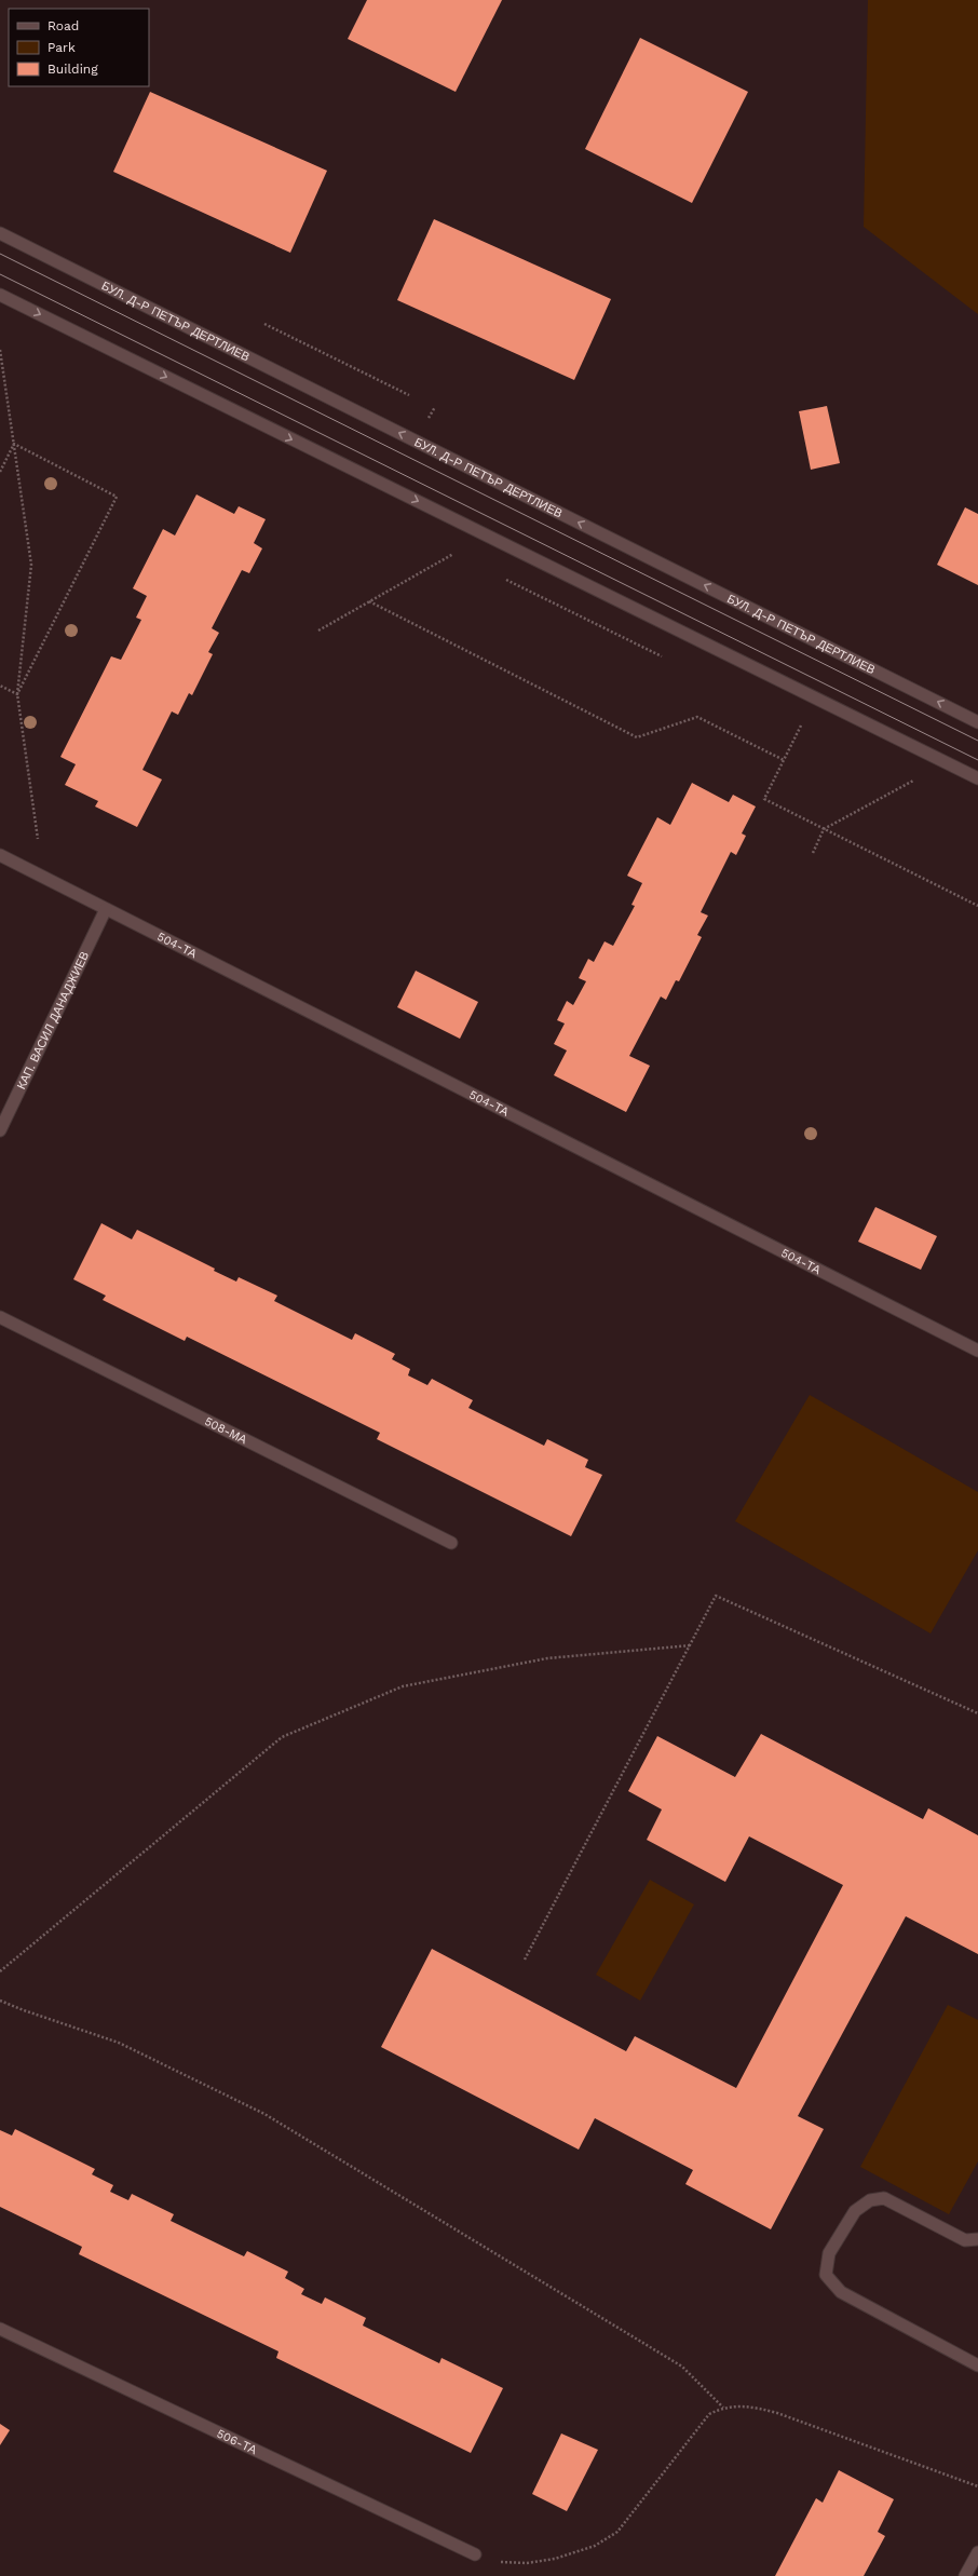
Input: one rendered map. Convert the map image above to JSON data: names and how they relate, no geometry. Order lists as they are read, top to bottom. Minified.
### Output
{"streets":{"street":["БУЛ. Д-Р ПЕТЪР ДЕРТЛИЕВ","504-ТА","КАП. ВАСИЛ ДАНАДЖИЕВ","508-МА","506-ТА"]},"crossings":[["504-ТА","КАП. ВАСИЛ ДАНАДЖИЕВ"]],"legend":["Road","Park","Building"]}
